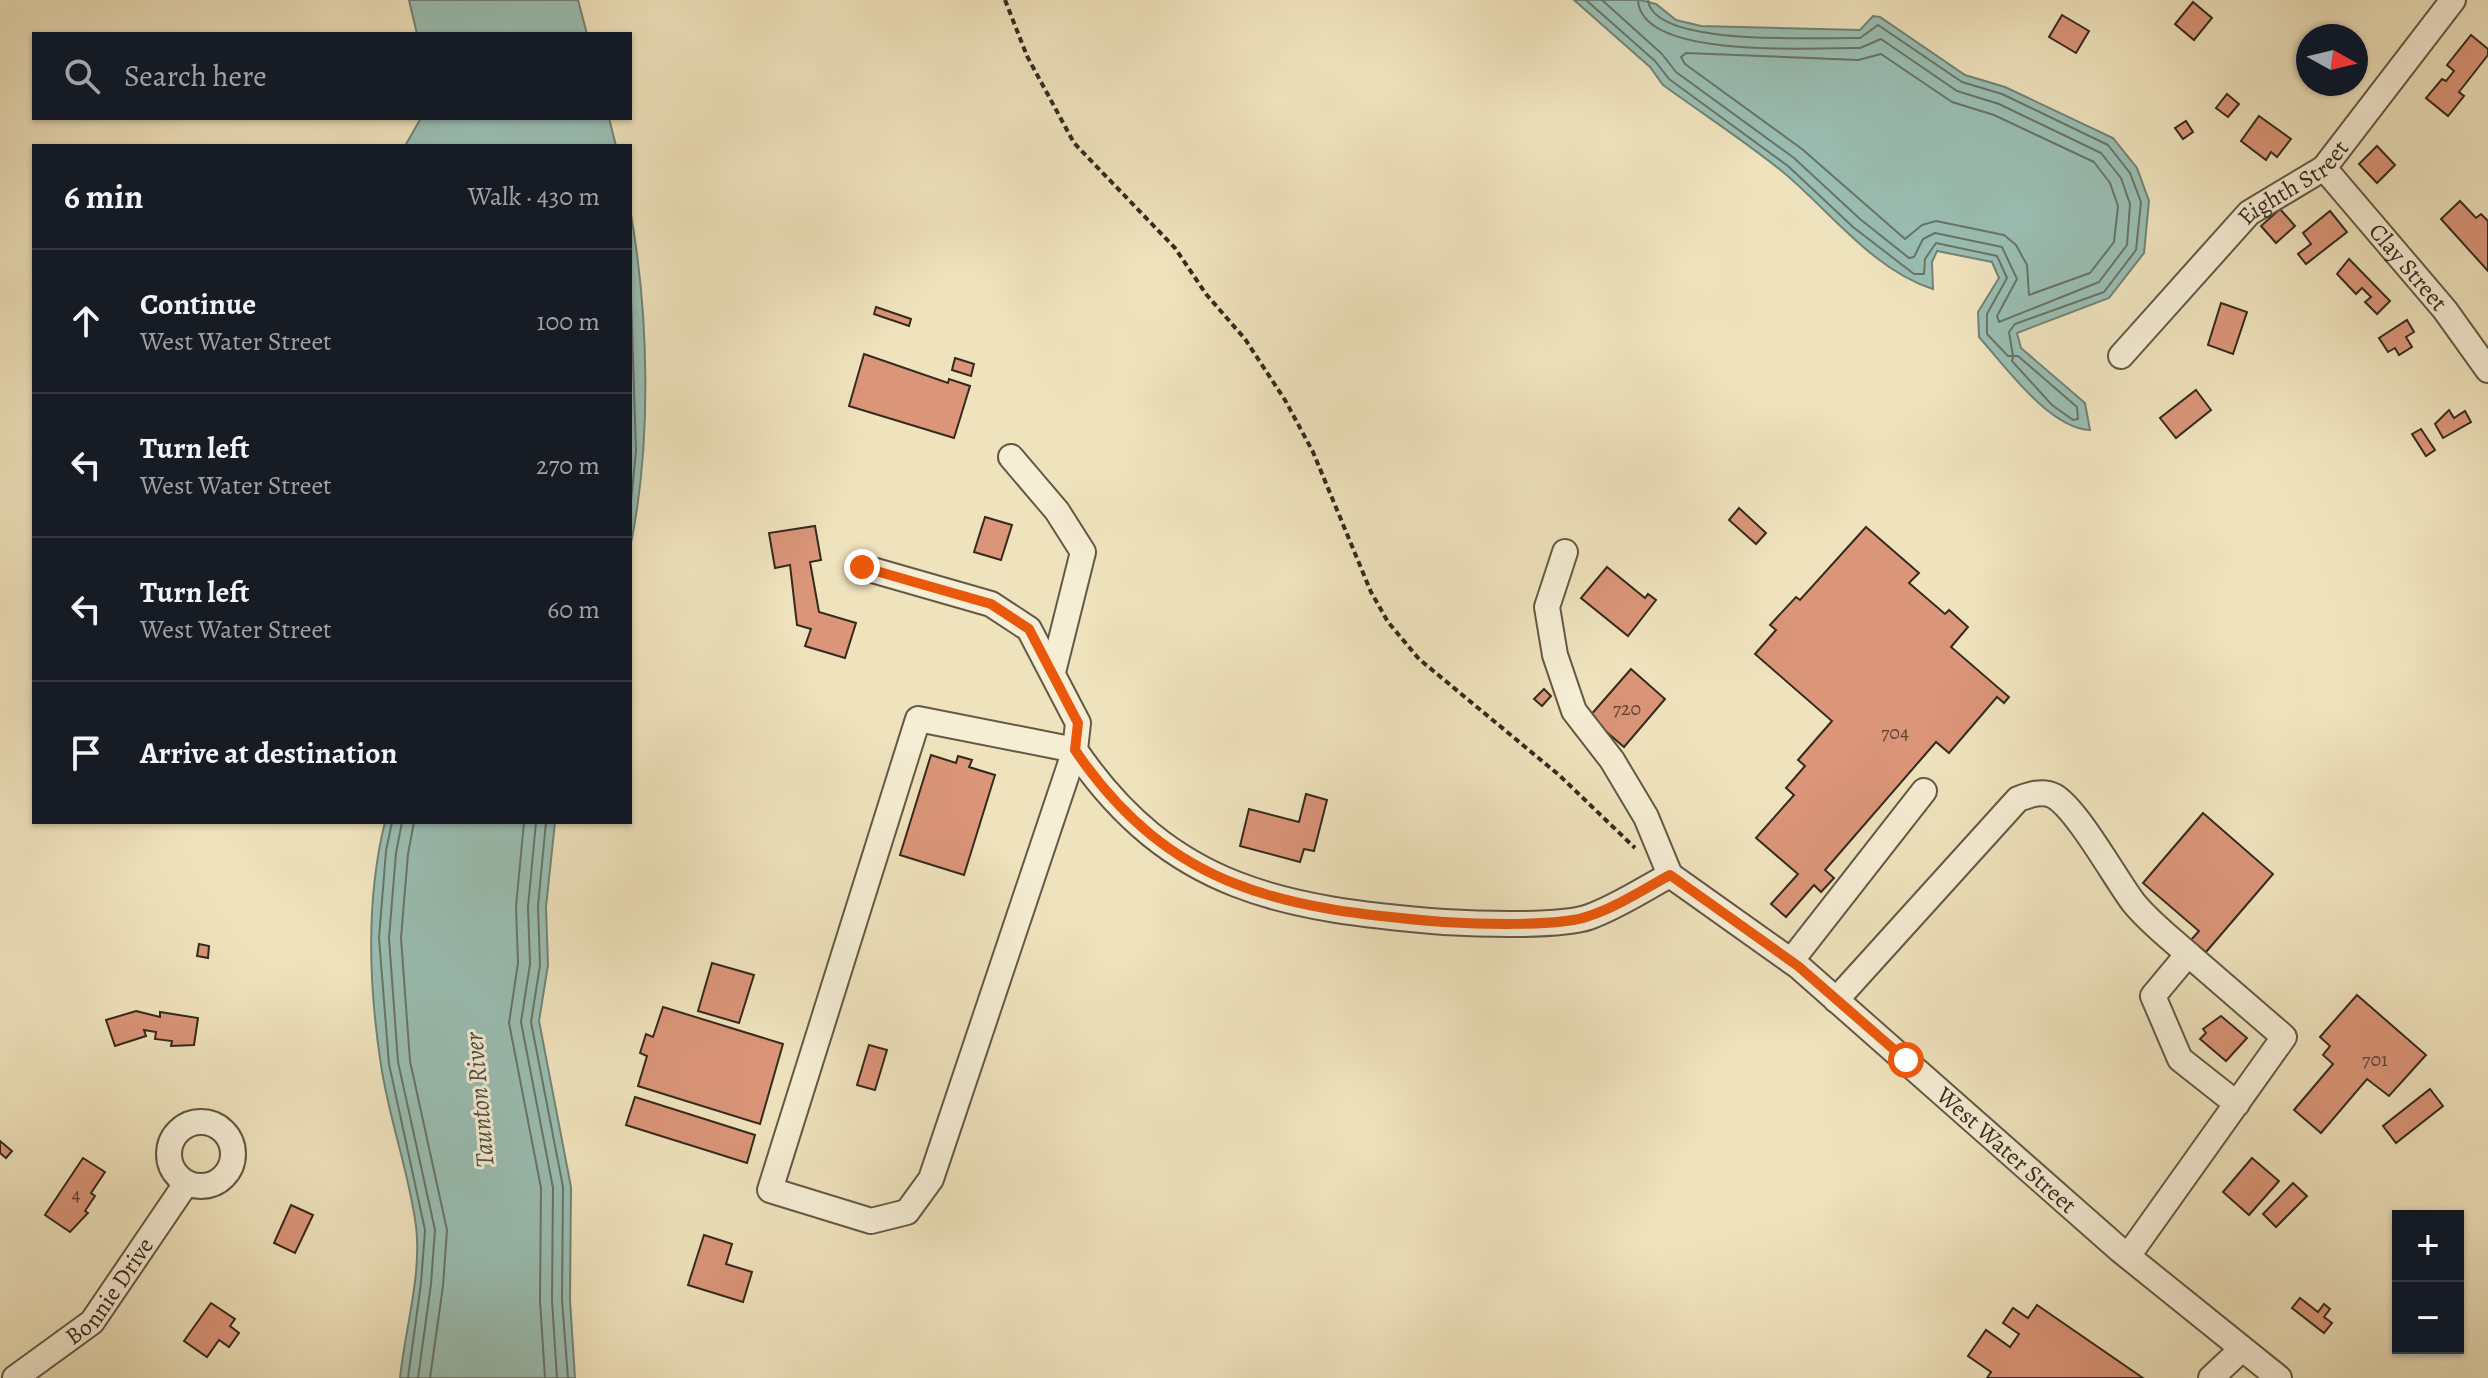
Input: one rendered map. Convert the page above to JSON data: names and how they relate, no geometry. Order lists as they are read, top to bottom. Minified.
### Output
{"streets":{"street":["Eighth Street","Clay Street","West Water Street","Bonnie Drive"]},"crossings":[["Eighth Street","Clay Street"]],"water":["Taunton River"],"house_numbers":["720","704","701","4"],"north":"right","page":{"search":"Search here","heading":["6 min","Walk · 430 m"],"list":[["Continue","West Water Street","100 m"],["Turn left","West Water Street","270 m"],["Turn left","West Water Street","60 m"],"Arrive at destination"],"map_buttons":["+","−"]}}
